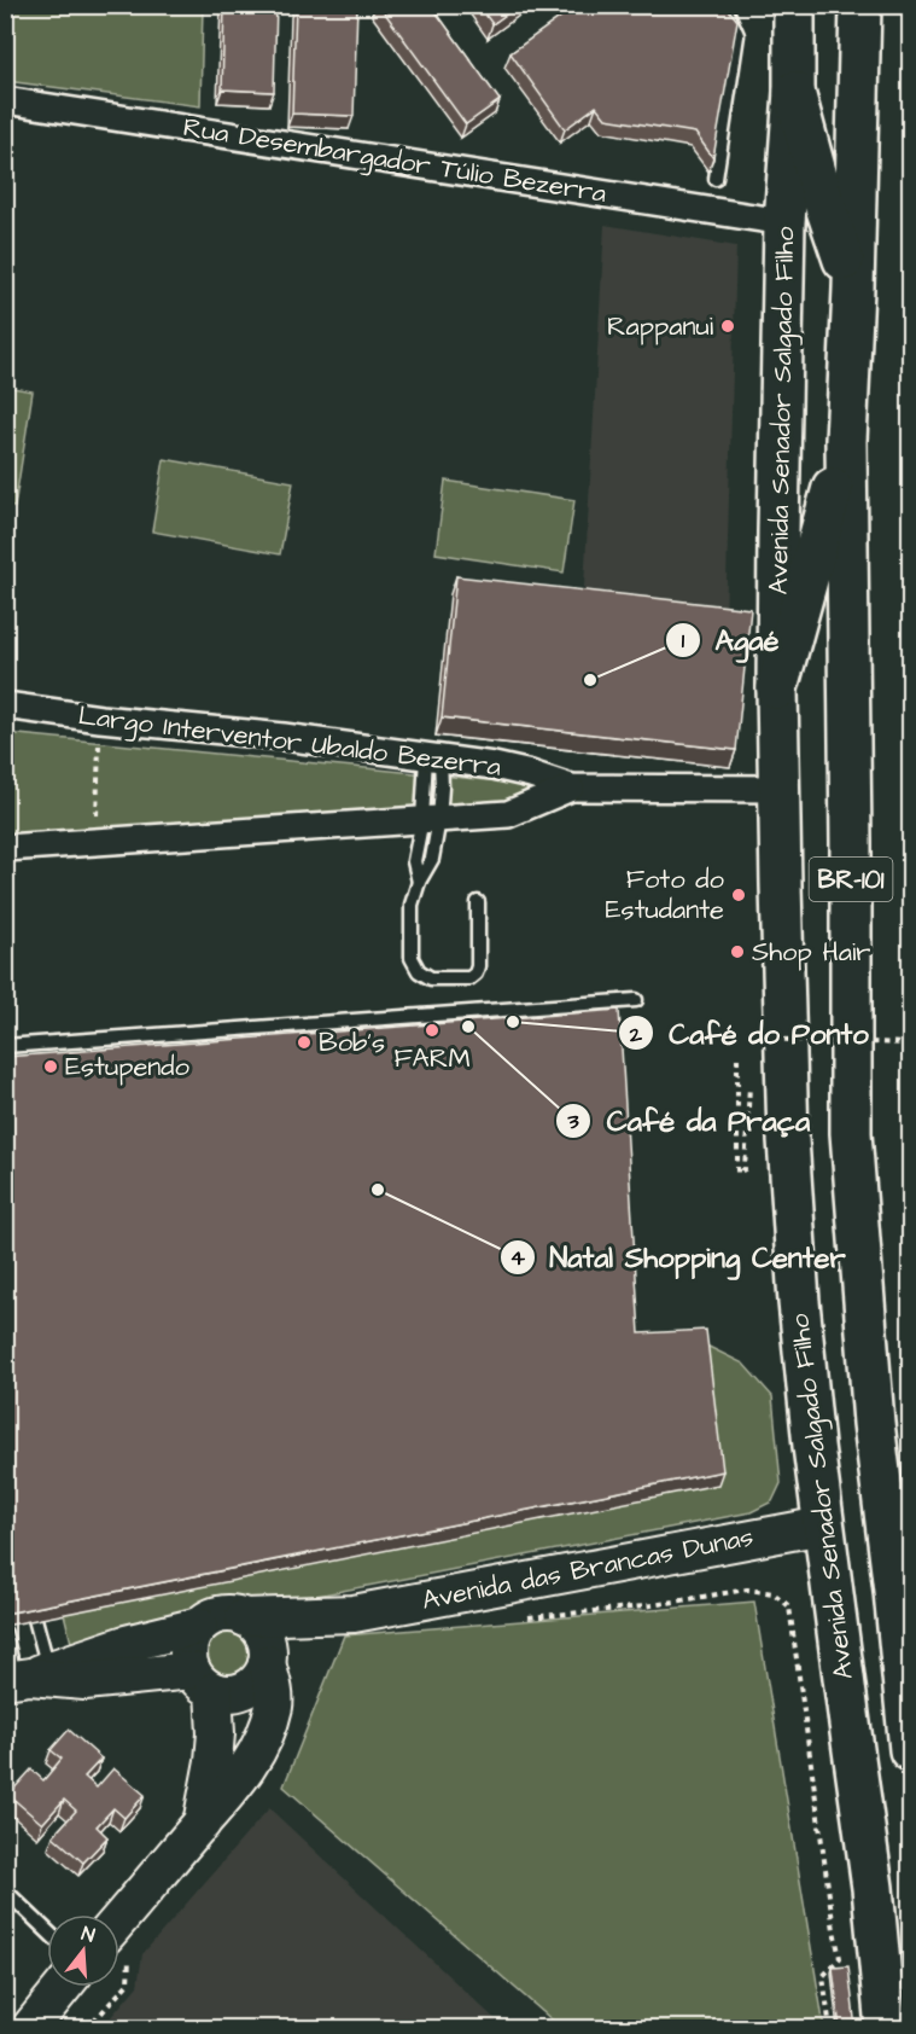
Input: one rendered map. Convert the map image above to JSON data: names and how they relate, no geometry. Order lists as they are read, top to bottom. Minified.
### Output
{"streets":{"main road":["Avenida Senador Salgado Filho","BR-101","Avenida das Brancas Dunas"],"street":["Rua Desembargador Túlio Bezerra","Largo Interventor Ubaldo Bezerra"]},"crossings":[["Rua Desembargador Túlio Bezerra","Avenida Senador Salgado Filho"],["Avenida Senador Salgado Filho","Largo Interventor Ubaldo Bezerra"],["Avenida Senador Salgado Filho","Avenida das Brancas Dunas"]],"places":["Rappanui","Agaé","Foto do Estudante","Shop Hair","Café do Ponto","Café da Praça","FARM","Bob's","Estupendo","Natal Shopping Center"],"north":"top"}
